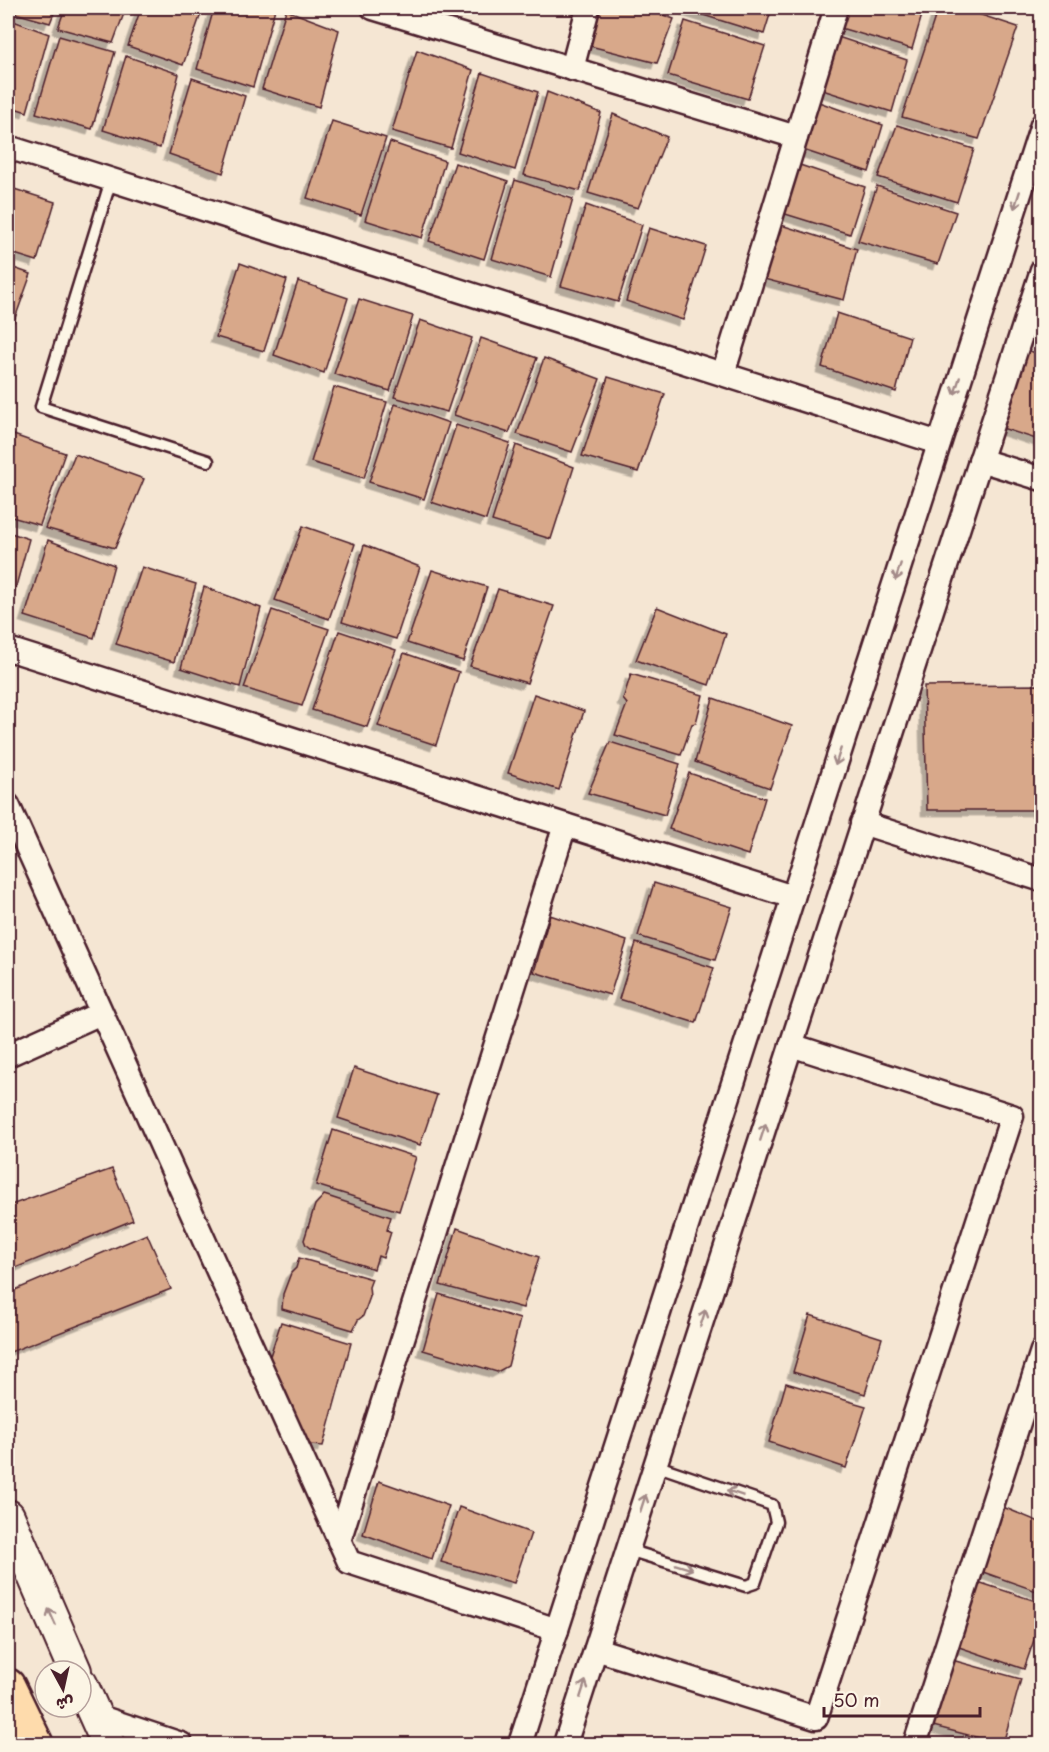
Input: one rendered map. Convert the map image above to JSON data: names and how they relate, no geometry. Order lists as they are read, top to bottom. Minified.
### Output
{"scale_bar":"50 m","north":"bottom"}
